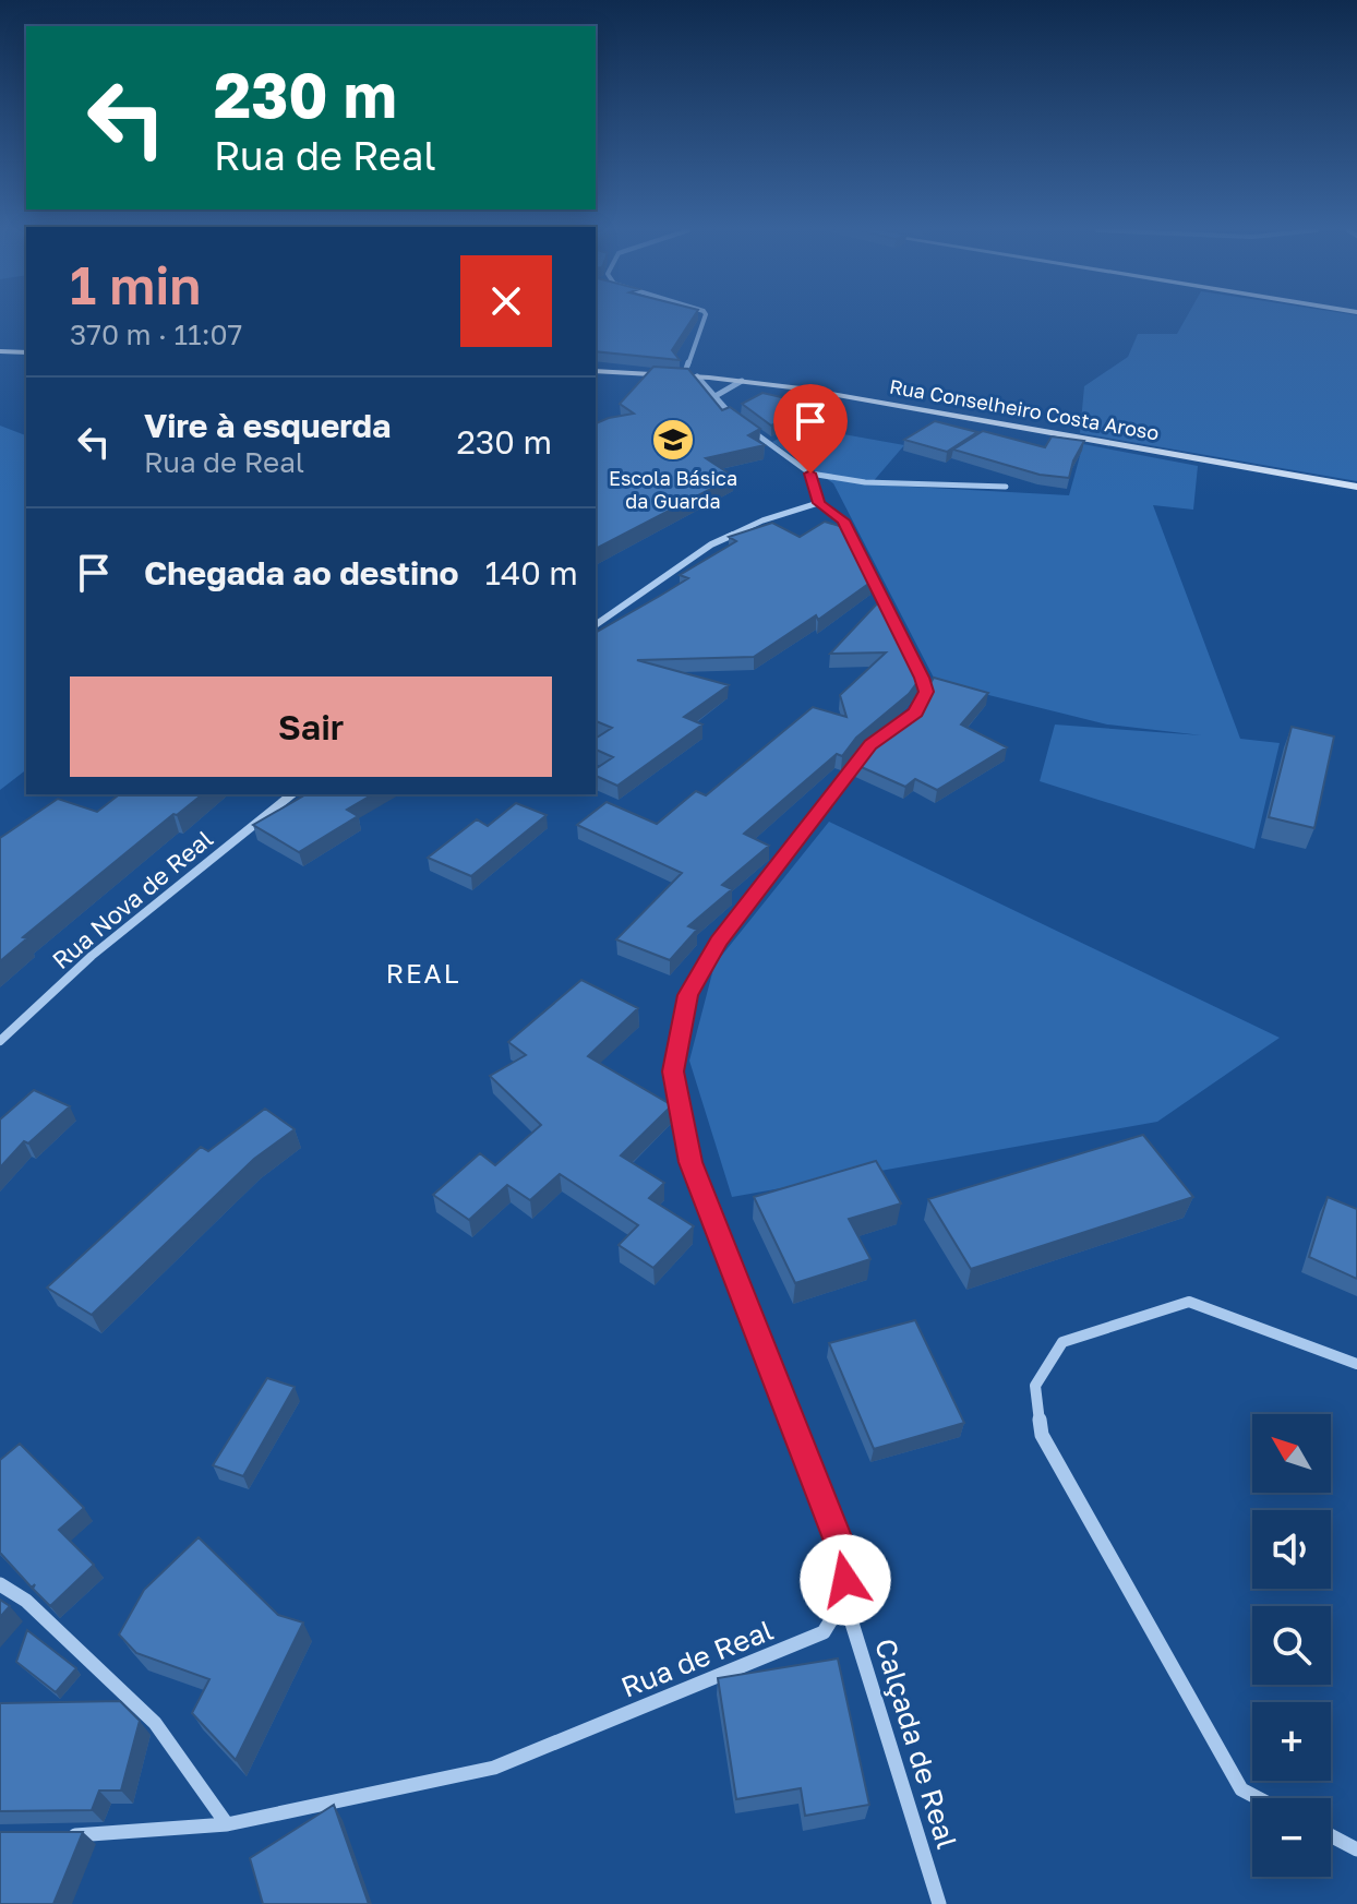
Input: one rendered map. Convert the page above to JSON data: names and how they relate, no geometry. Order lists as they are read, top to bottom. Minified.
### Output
{"streets":{"main road":["Rua Conselheiro Costa Aroso"],"street":["Rua Nova de Real","Rua de Real","Calçada de Real"]},"crossings":[["Rua de Real","Calçada de Real"]],"districts":["REAL"],"places":{"school or university":["Escola Básica da Guarda"]},"north":"top left","page":{"turn":["230 m","Rua de Real"],"heading":["1 min","370 m · 11:07"],"list":[{"name":"Vire à esquerda","note":"Rua de Real","value":"230 m"},{"name":"Chegada ao destino","value":"140 m"}],"buttons":"Sair","map_buttons":["+","−"]}}
